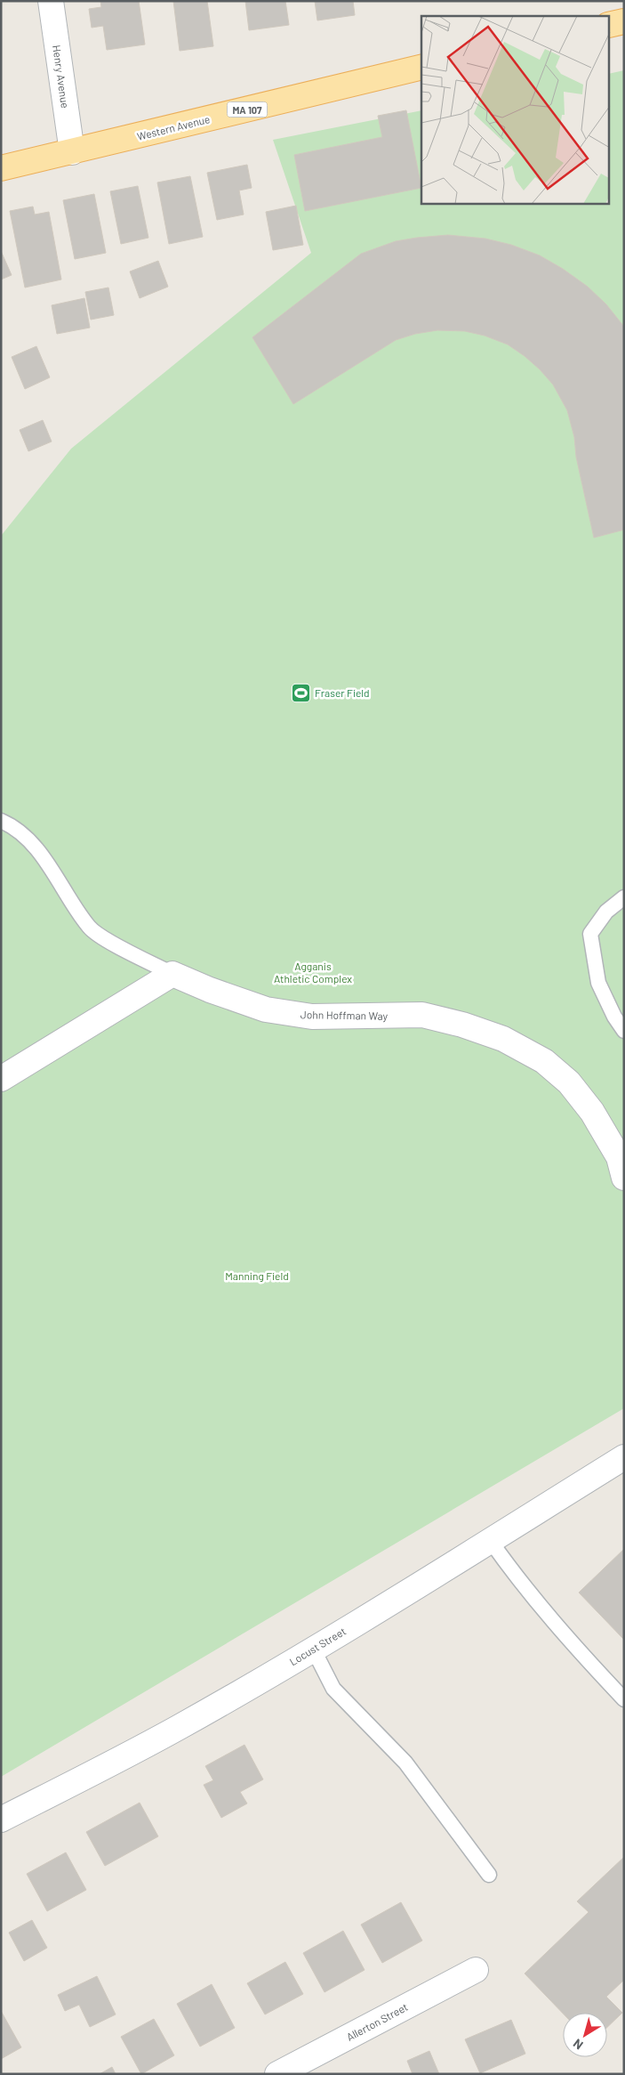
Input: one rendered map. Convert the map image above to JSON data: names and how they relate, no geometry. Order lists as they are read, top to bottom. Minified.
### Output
{"streets":{"main road":["MA 107","Western Avenue"],"street":["Henry Avenue","John Hoffman Way","Locust Street","Allerton Street"]},"crossings":[["Henry Avenue","Western Avenue"]],"parks":["Agganis Athletic Complex","Manning Field"],"places":{"sports":["Fraser Field"]},"north":"bottom left"}
